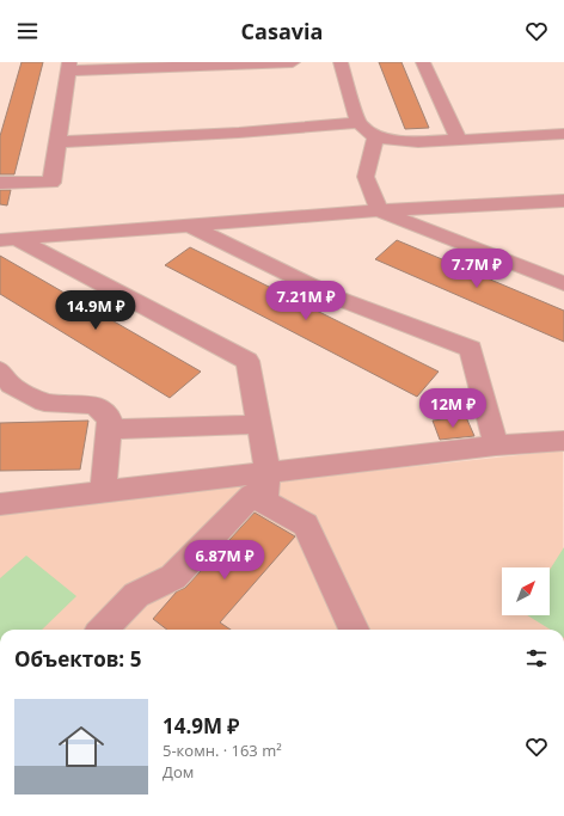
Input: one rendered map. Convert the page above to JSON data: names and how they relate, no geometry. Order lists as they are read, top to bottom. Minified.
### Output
{"north":"top right","page":{"header":"Casavia","price":["7.7M ₽","7.21M ₽","14.9M ₽","12M ₽","6.87M ₽"],"heading":"Объектов: 5","list":[{"name":"14.9M ₽","note":"5-комн. · 163 m² · Дом"}]}}
